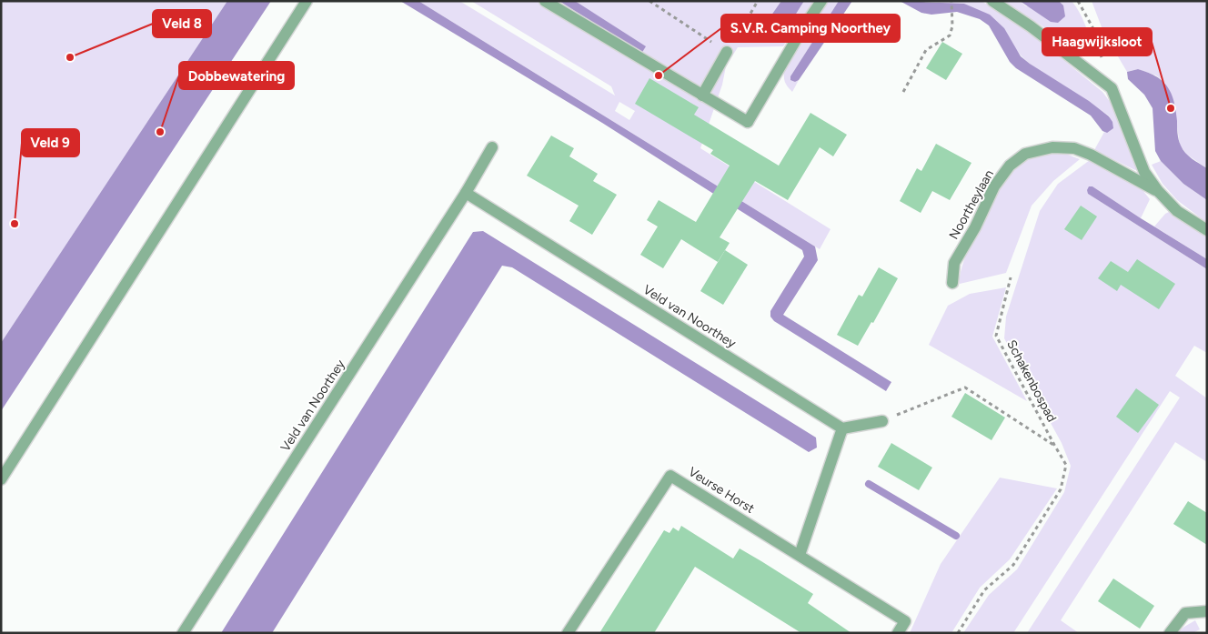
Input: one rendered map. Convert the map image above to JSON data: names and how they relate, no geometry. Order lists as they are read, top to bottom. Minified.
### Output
{"streets":{"street":["Noortheylaan","Veld van Noorthey","Veurse Horst"],"path":["Schakenbospad"]},"places":["Veld 8","S.V.R. Camping Noorthey","Haagwijksloot","Dobbewatering","Veld 9"]}
